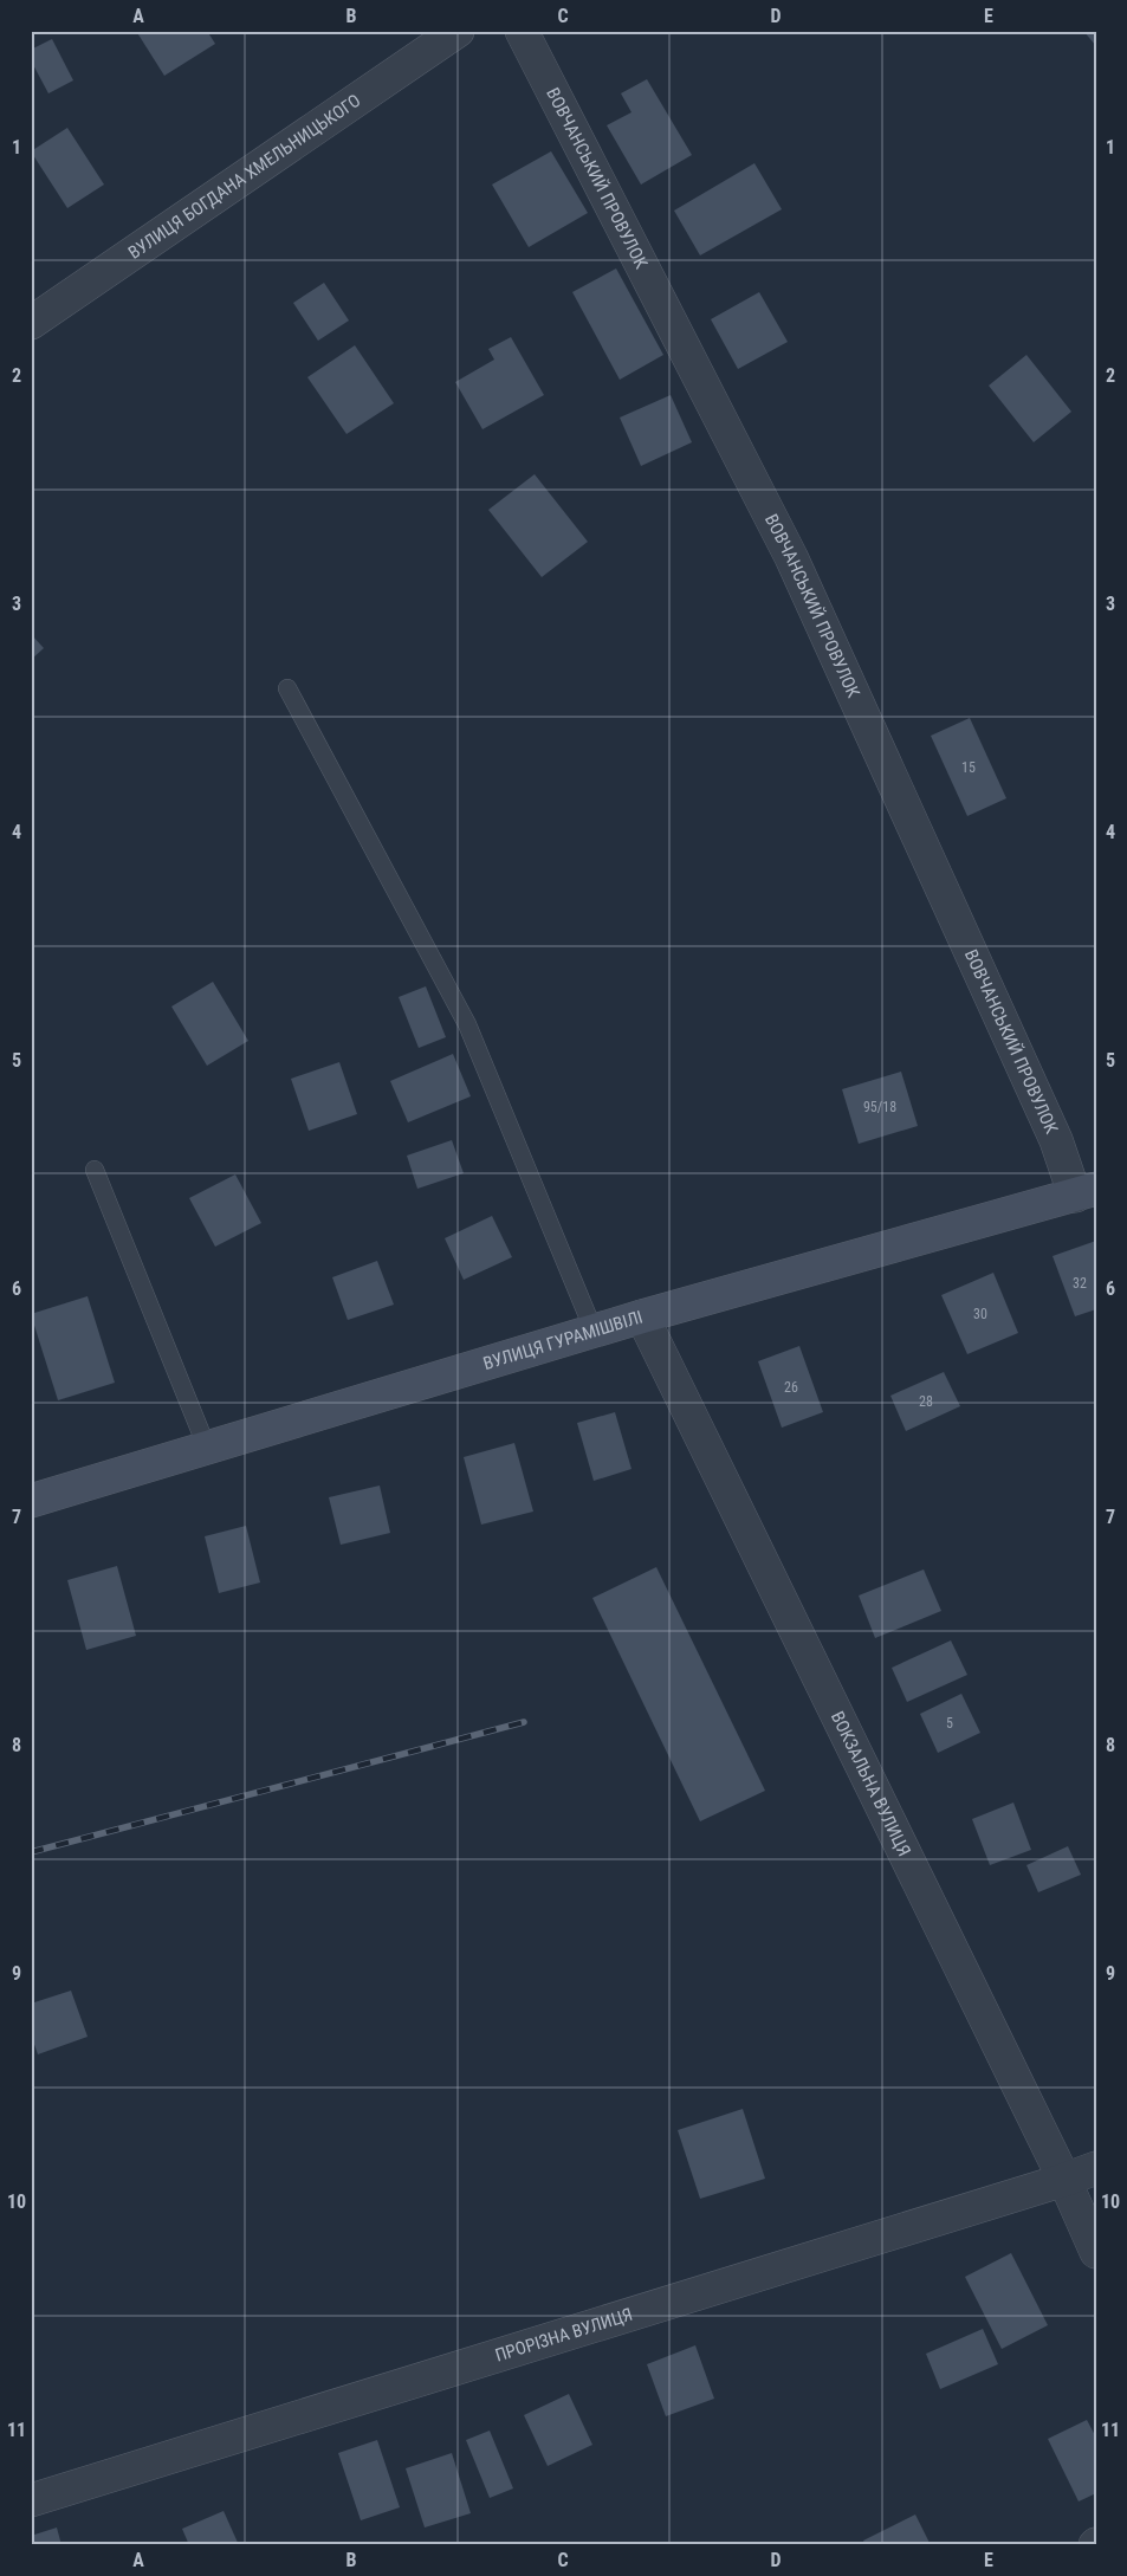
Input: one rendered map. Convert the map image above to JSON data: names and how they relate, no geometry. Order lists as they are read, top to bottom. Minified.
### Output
{"streets":{"main road":["ВУЛИЦЯ ГУРАМІШВІЛІ"],"street":["ВУЛИЦЯ БОГДАНА ХМЕЛЬНИЦЬКОГО","ВОВЧАНСЬКИЙ ПРОВУЛОК","ВОКЗАЛЬНА ВУЛИЦЯ","ПРОРІЗНА ВУЛИЦЯ"]},"crossings":[["ВОВЧАНСЬКИЙ ПРОВУЛОК","ВУЛИЦЯ ГУРАМІШВІЛІ"],["ВУЛИЦЯ ГУРАМІШВІЛІ","ВОКЗАЛЬНА ВУЛИЦЯ"],["ВОКЗАЛЬНА ВУЛИЦЯ","ПРОРІЗНА ВУЛИЦЯ"]],"house_numbers":["15","95/18","32","30","26","28","5"],"grid":{"columns":["A","B","C","D","E"],"rows":["1","2","3","4","5","6","7","8","9","10","11"]}}
